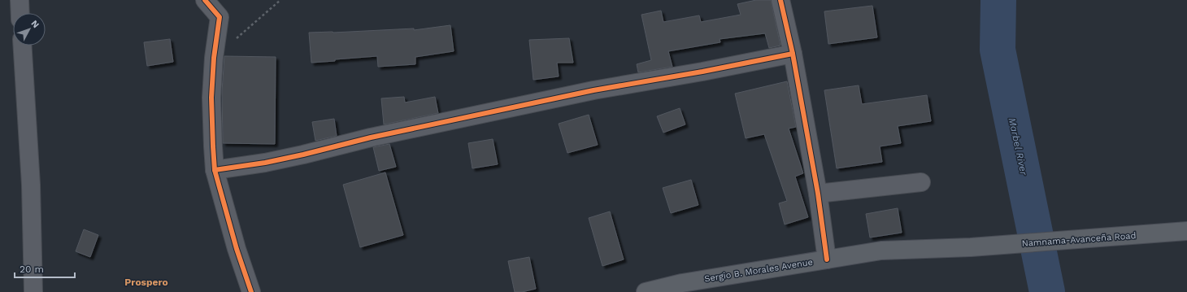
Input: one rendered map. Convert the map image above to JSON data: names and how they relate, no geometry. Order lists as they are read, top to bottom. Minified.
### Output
{"streets":{"main road":["Namnama-Avanceña Road","Sergio B. Morales Avenue"]},"crossings":[["Namnama-Avanceña Road","Sergio B. Morales Avenue"]],"districts":["Prospero"],"water":["Marbel River"],"scale_bar":"20 m","north":"top right"}
